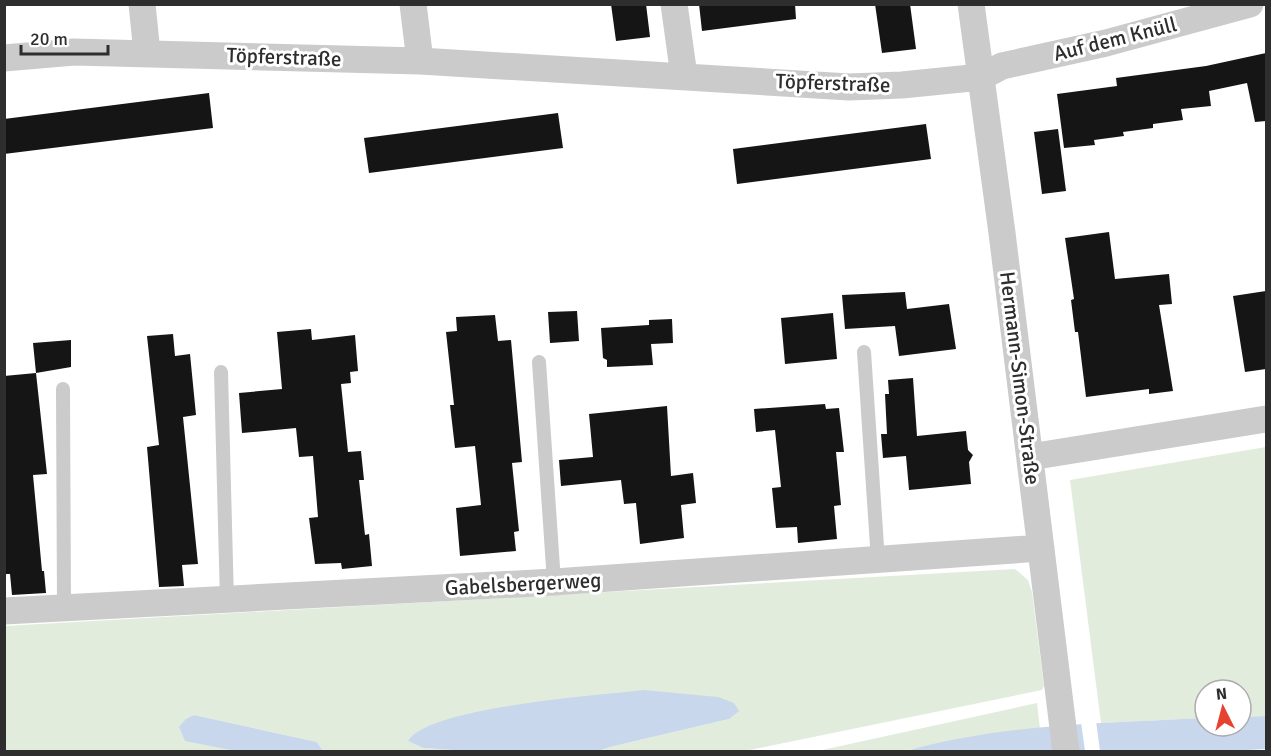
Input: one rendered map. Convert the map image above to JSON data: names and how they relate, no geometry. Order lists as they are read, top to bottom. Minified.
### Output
{"streets":{"street":["Auf dem Knüll","Töpferstraße","Hermann-Simon-Straße","Gabelsbergerweg"]},"crossings":[["Auf dem Knüll","Töpferstraße"],["Auf dem Knüll","Hermann-Simon-Straße"],["Töpferstraße","Hermann-Simon-Straße"],["Hermann-Simon-Straße","Gabelsbergerweg"]],"scale_bar":"20 m","north":"top"}
